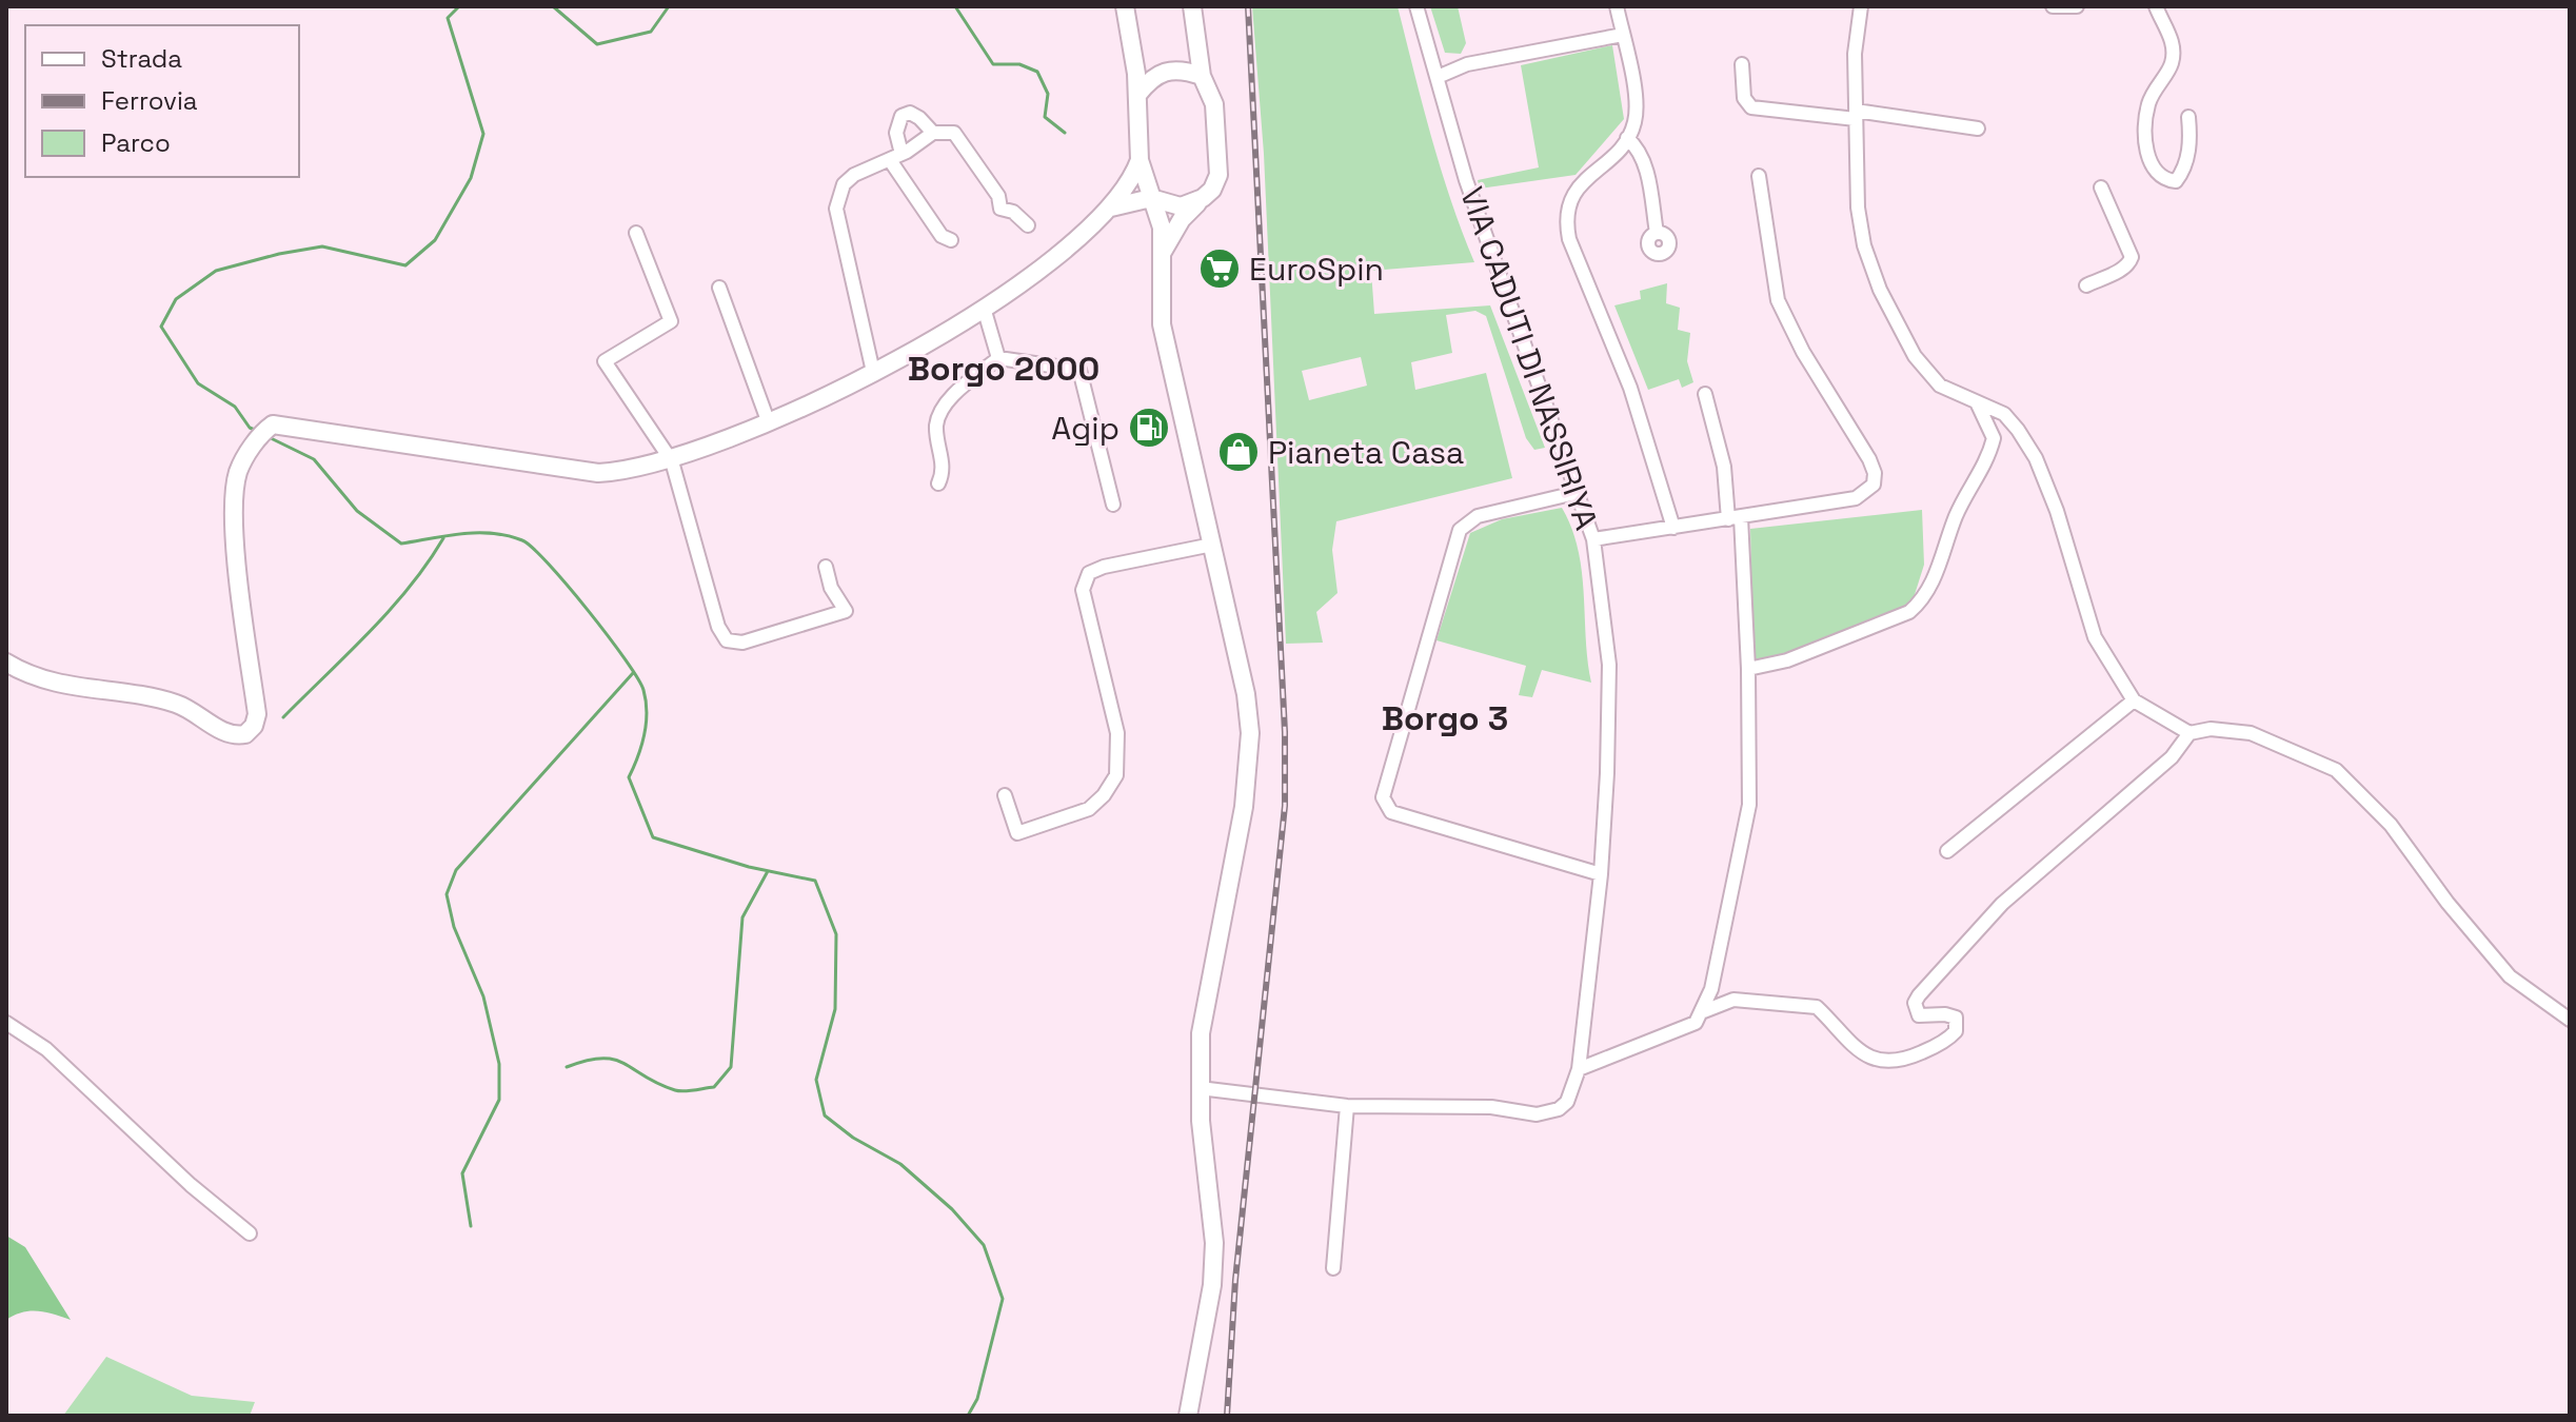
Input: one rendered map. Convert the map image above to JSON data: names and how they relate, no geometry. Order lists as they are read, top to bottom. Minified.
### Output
{"streets":{"street":["VIA CADUTI DI NASSIRIYA"]},"districts":["Borgo 2000","Borgo 3"],"places":{"supermarket":["EuroSpin"],"fuel station":["Agip"],"shop":["Pianeta Casa"]},"legend":["Strada","Ferrovia","Parco"]}
